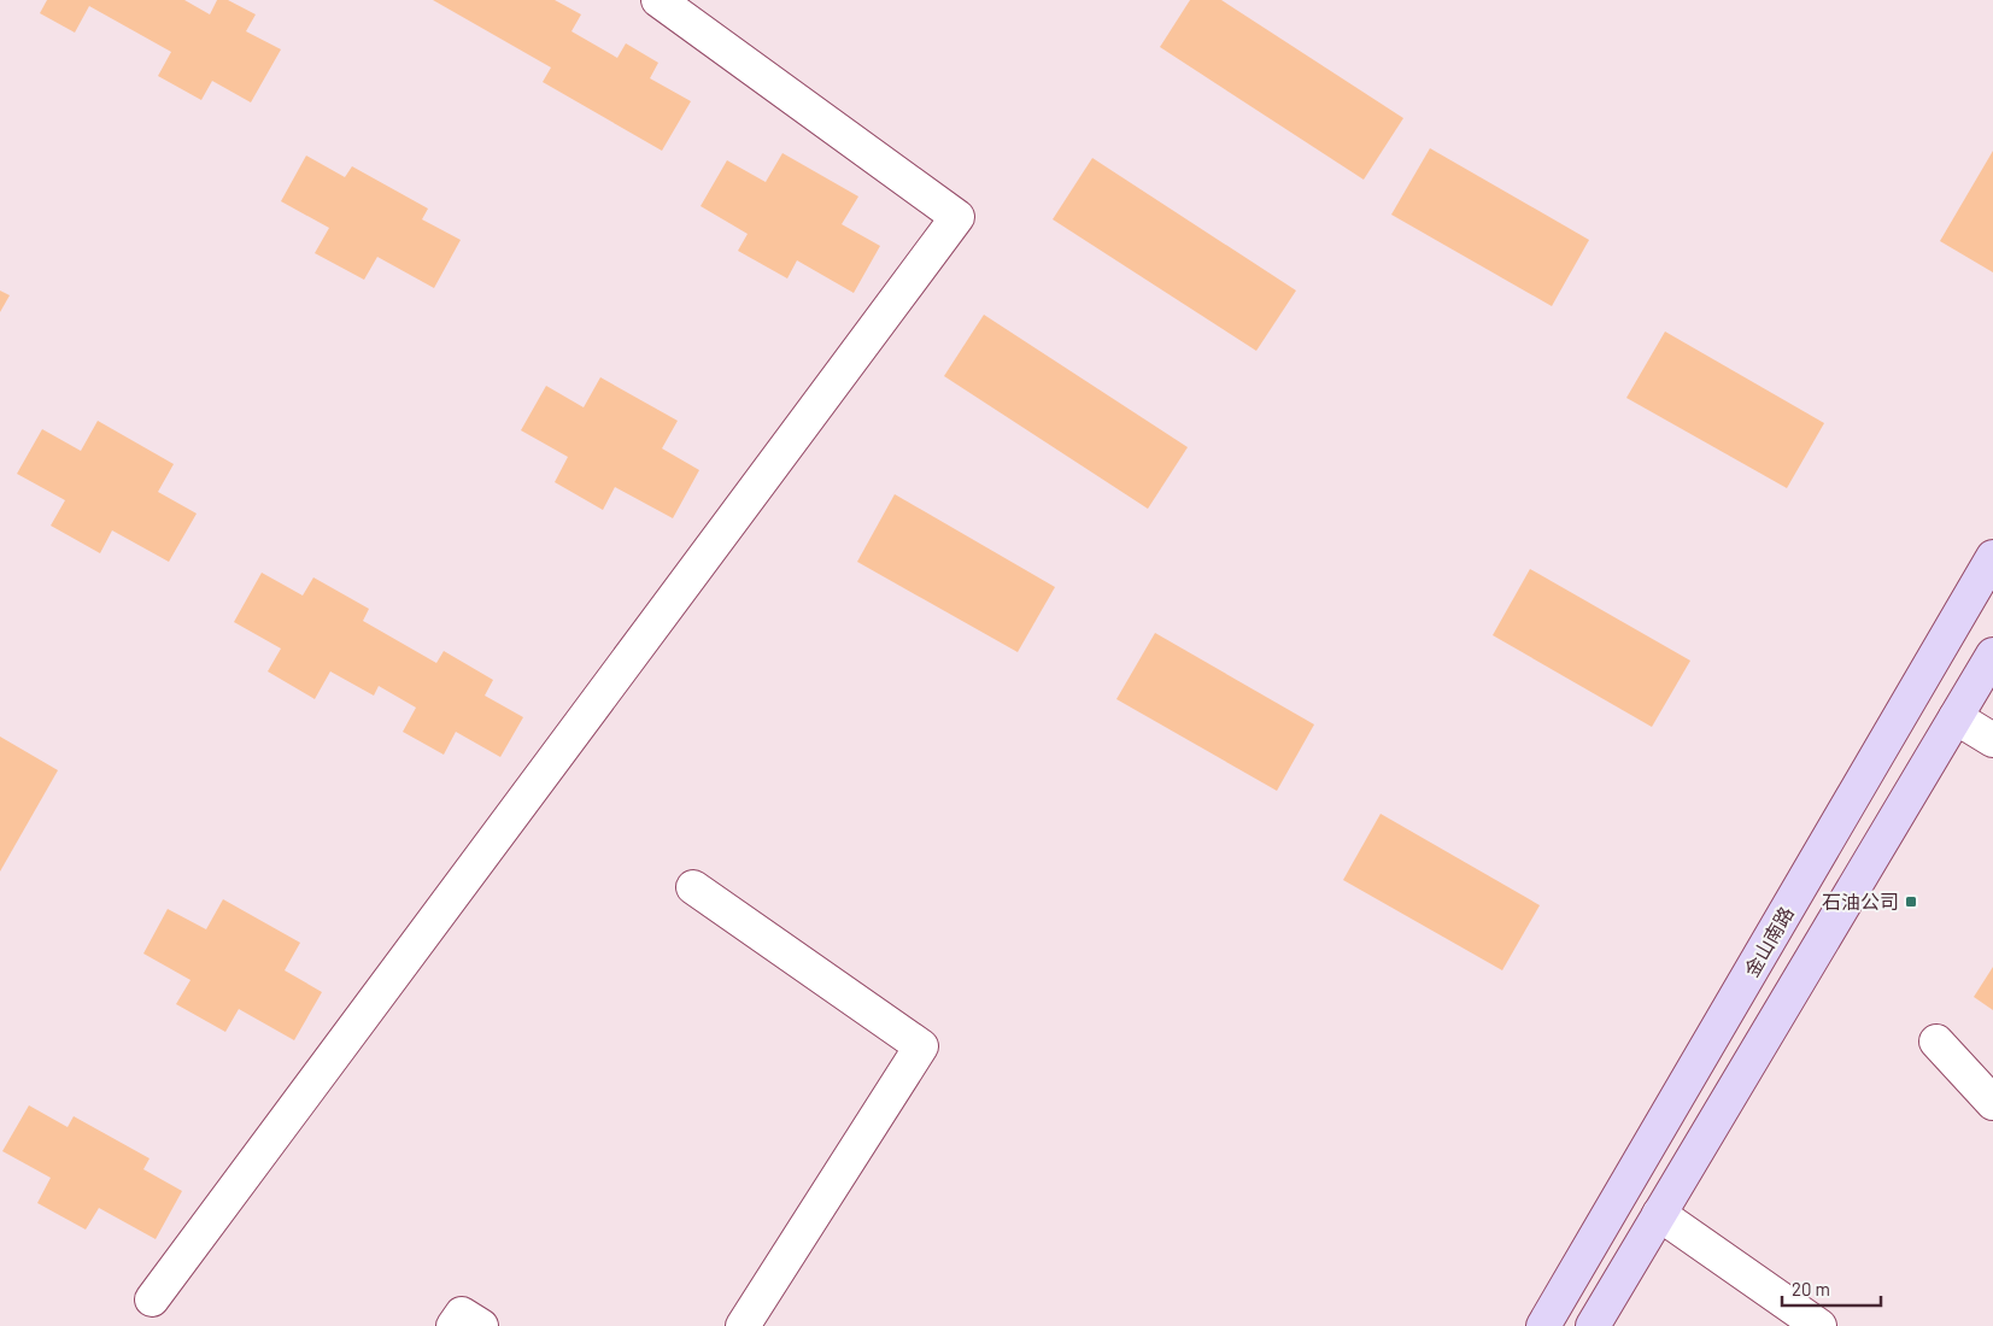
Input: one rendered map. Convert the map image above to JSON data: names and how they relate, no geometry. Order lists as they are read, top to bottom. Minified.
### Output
{"streets":{"main road":["金山南路"]},"places":{"transit":["石油公司"]},"scale_bar":"20 m"}
